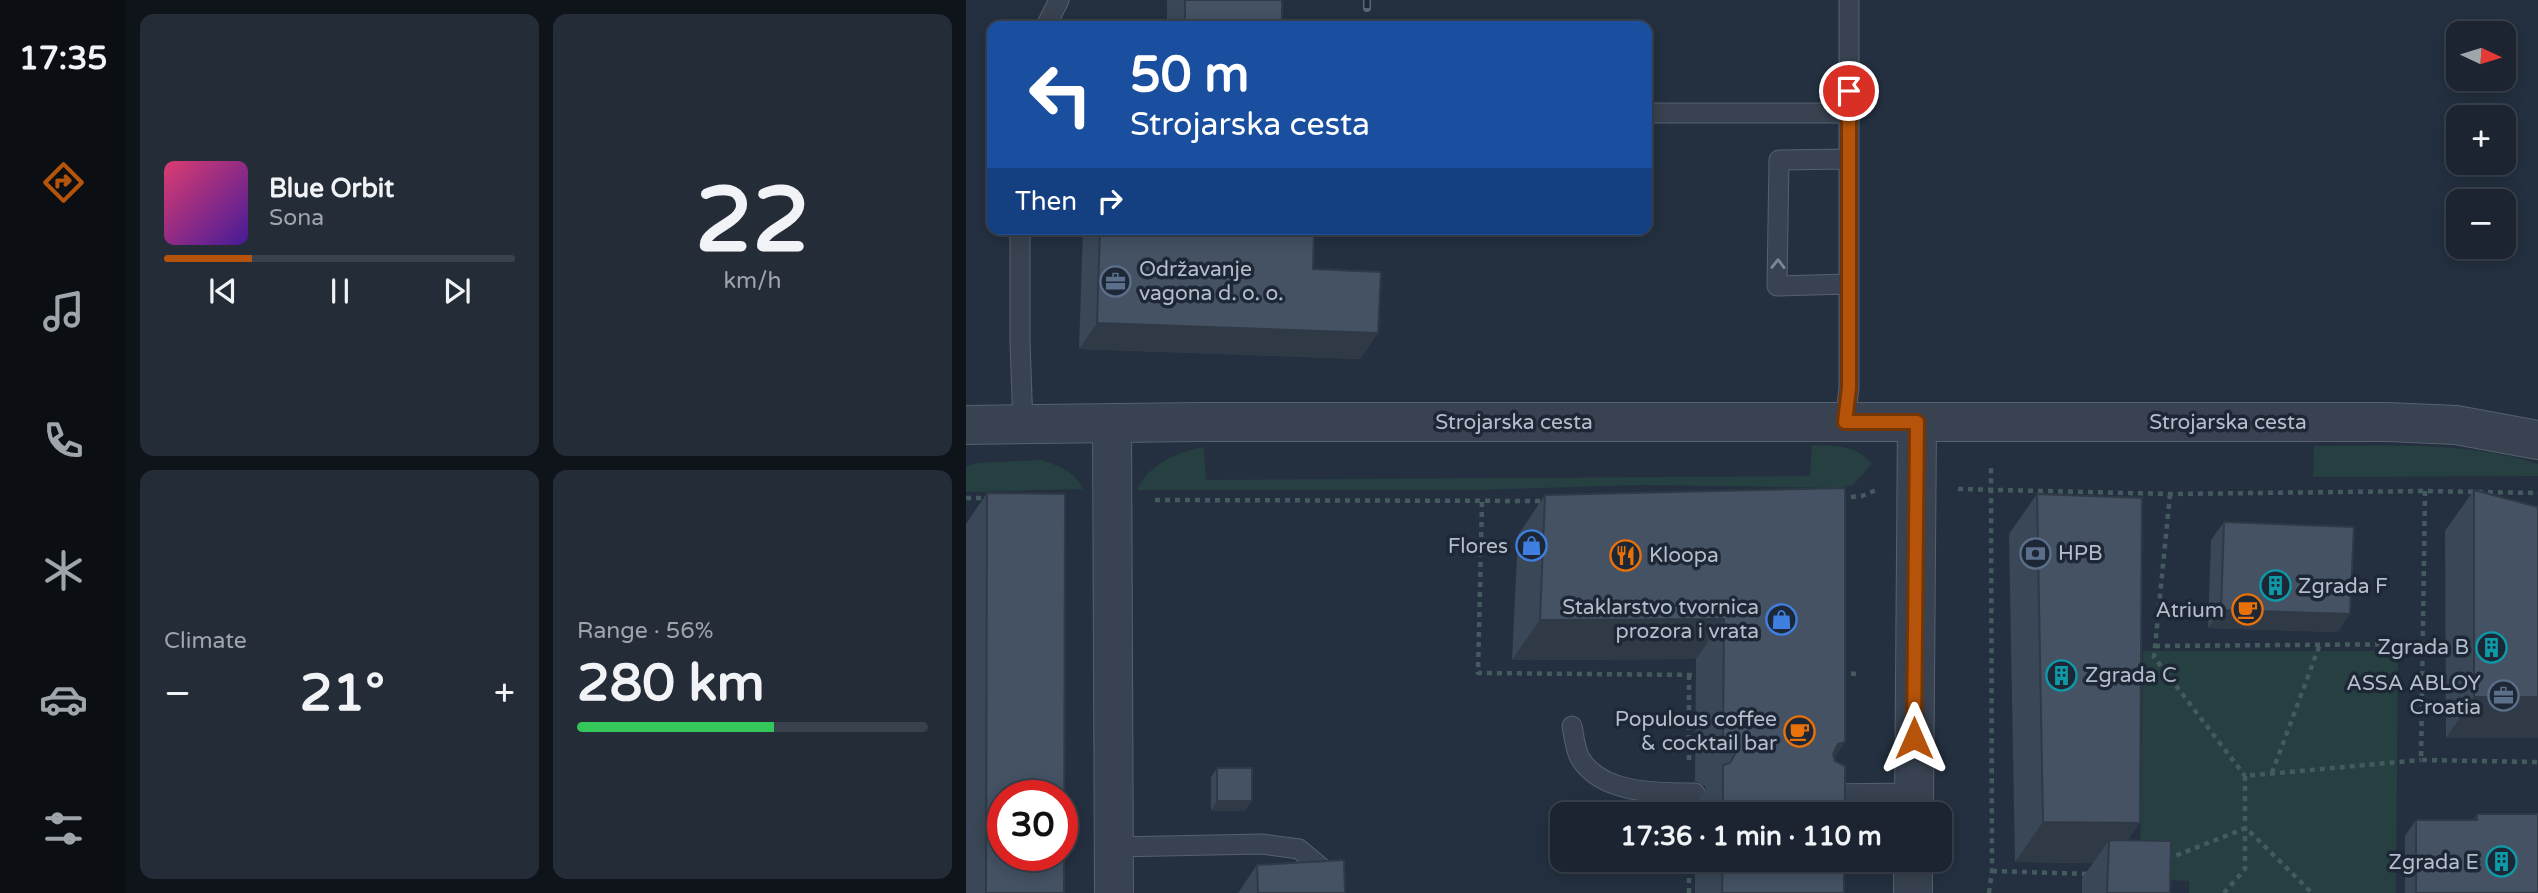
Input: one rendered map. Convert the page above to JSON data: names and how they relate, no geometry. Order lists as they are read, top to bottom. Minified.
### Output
{"streets":{"street":["Strojarska cesta"]},"places":{"office":["Održavanje vagona d. o. o.","ASSA ABLOY Croatia"],"shop":["Flores","Staklarstvo tvornica prozora i vrata"],"bank":["HPB"],"restaurant":["Kloopa"],"building":["Zgrada F","Zgrada B","Zgrada C","Zgrada E"],"cafe":["Atrium","Populous coffee & cocktail bar"]},"north":"right","page":{"tabs":"17:35","tile":[["22","km/h"],"Climate",["Range · 56%","280 km"]],"map_buttons":["+","−"],"turn":["50 m","Strojarska cesta"],"song":["Blue Orbit","Sona"],"then":"Then","heat":["−","21°","+"],"limit":"30","trip":"17:36 · 1 min · 110 m"}}
